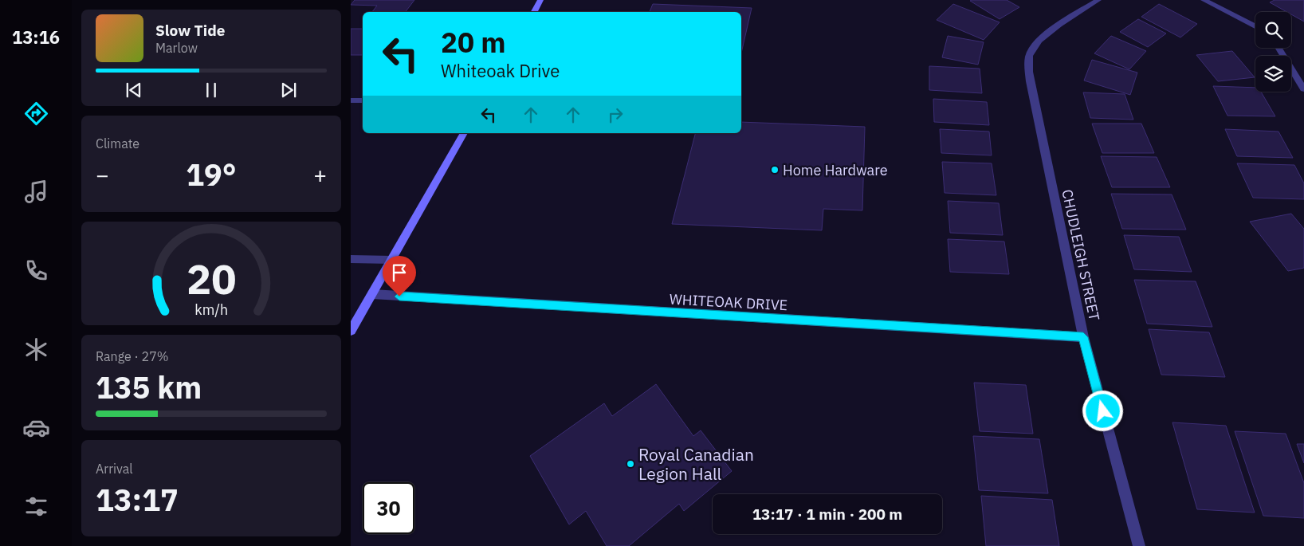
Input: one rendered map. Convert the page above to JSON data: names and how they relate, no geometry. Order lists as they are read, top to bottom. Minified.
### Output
{"streets":{"street":["CHUDLEIGH STREET","WHITEOAK DRIVE"]},"crossings":[["CHUDLEIGH STREET","WHITEOAK DRIVE"]],"places":["Home Hardware","Royal Canadian Legion Hall"],"page":{"tabs":"13:16","turn":["20 m","Whiteoak Drive"],"song":["Slow Tide","Marlow"],"tile":["Climate",["Range · 27%","135 km"],["Arrival","13:17"]],"heat":["−","19°","+"],"limit":"30","trip":"13:17 · 1 min · 200 m","gauge":["20","km/h"]}}
